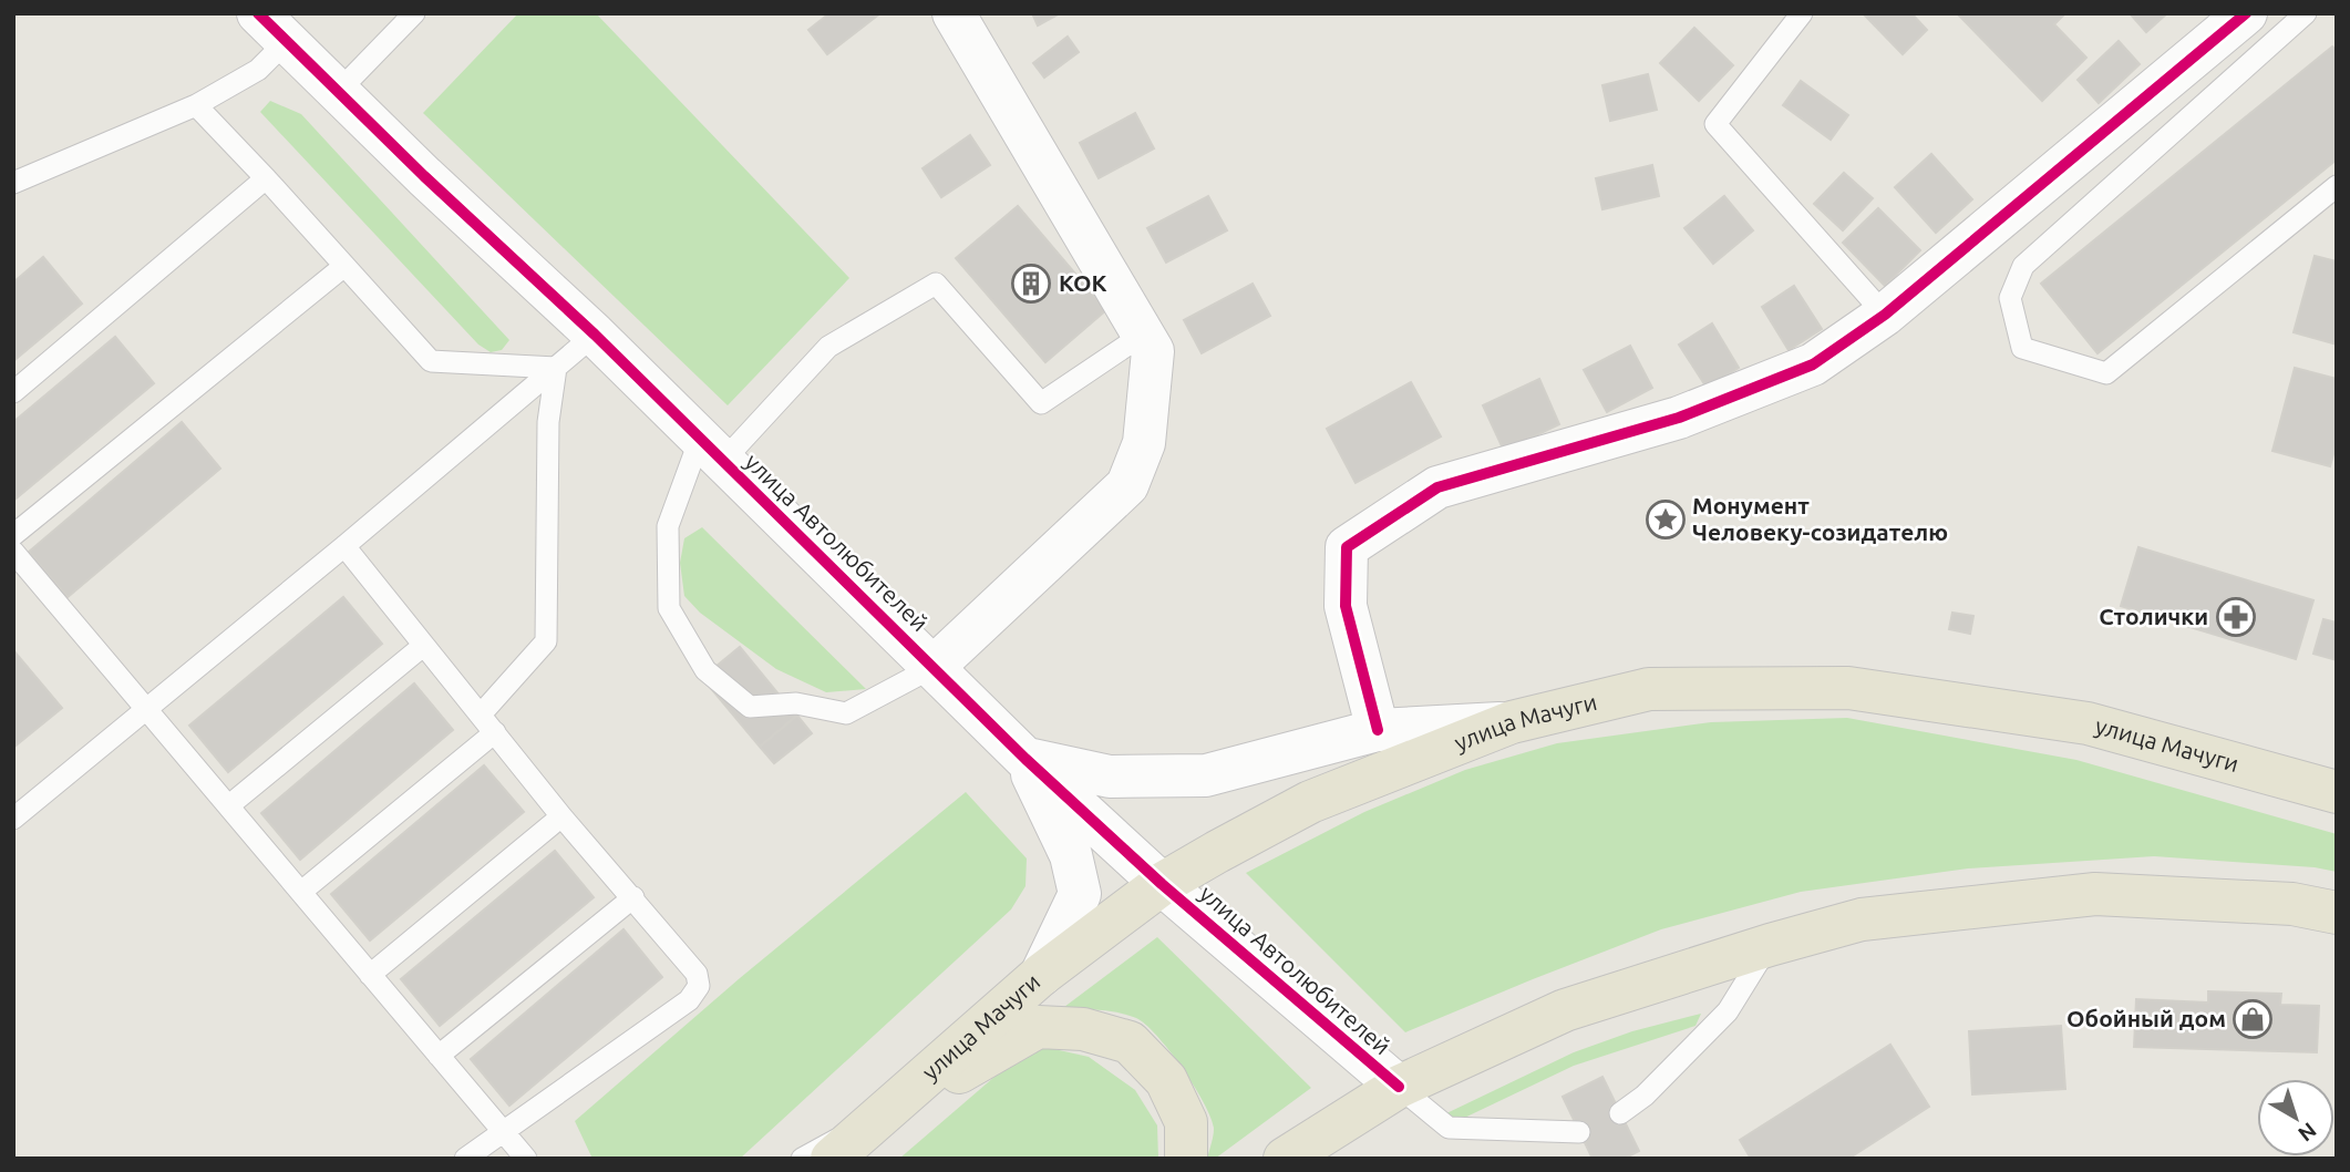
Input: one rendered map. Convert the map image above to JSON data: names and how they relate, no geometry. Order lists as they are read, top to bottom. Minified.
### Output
{"streets":{"main road":["улица Мачуги"],"street":["улица Автолюбителей"]},"crossings":[["улица Автолюбителей","улица Мачуги"]],"places":{"building":["КОК"],"place":["Монумент Человеку-созидателю"],"pharmacy":["Столички"],"shop":["Обойный дом"]},"north":"bottom right"}
